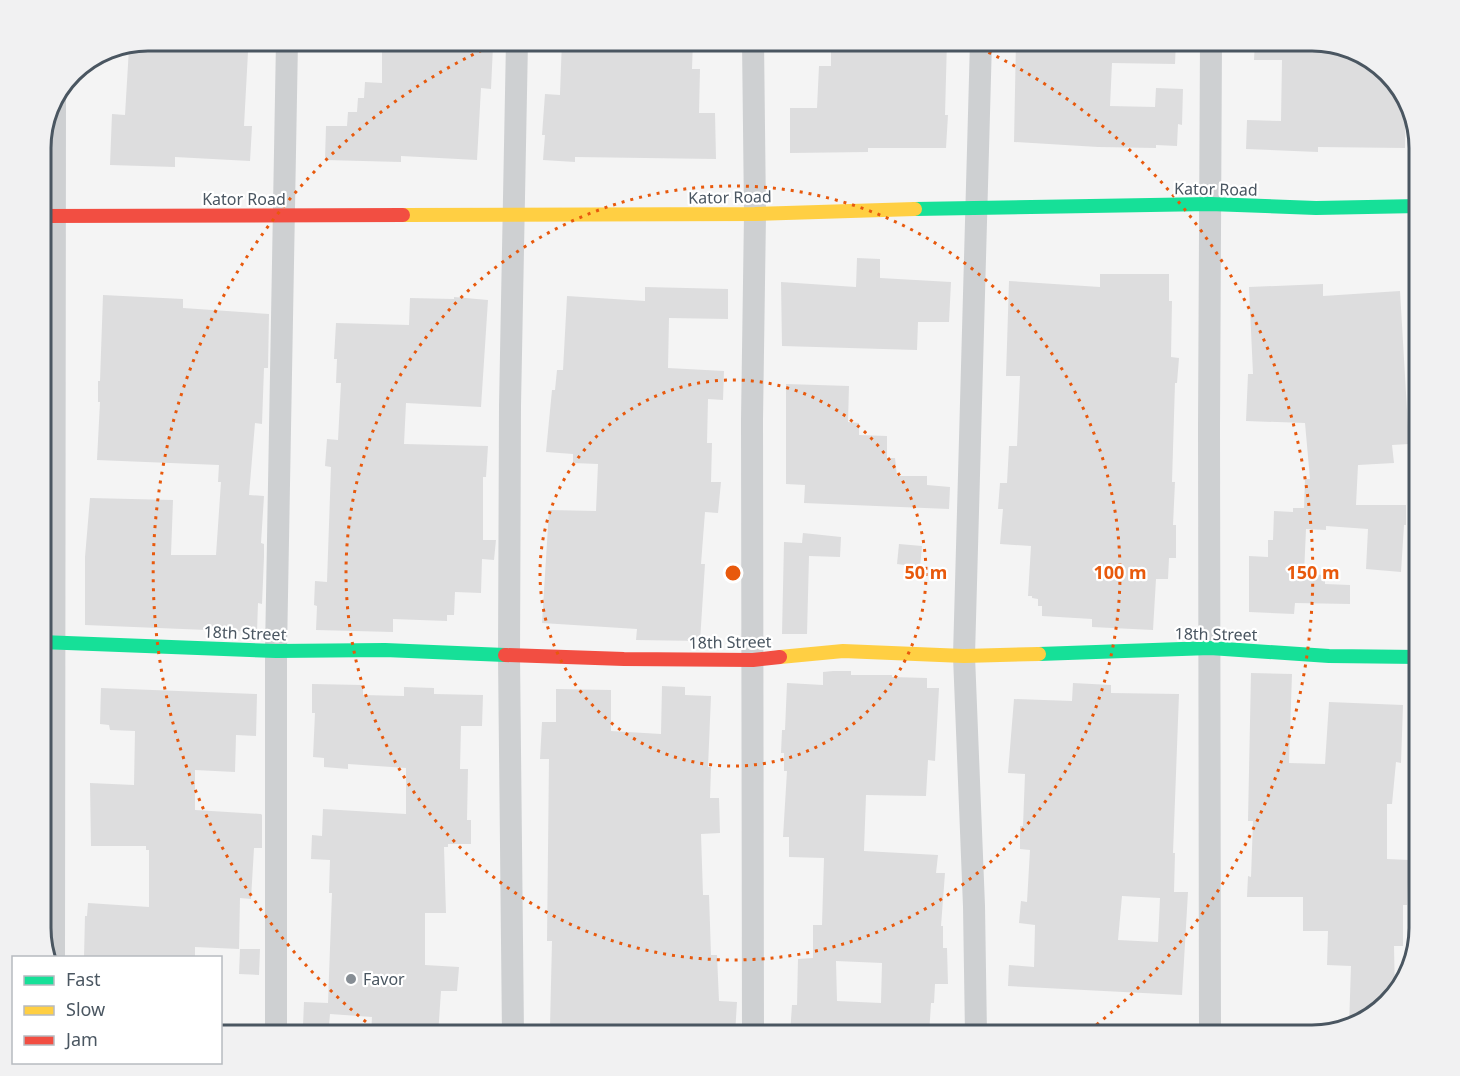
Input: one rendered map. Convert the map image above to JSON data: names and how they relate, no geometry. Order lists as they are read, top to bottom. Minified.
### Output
{"streets":{"street":["Kator Road","18th Street"]},"places":["Favor"],"legend":["Fast","Slow","Jam"],"rings":["50 m","100 m","150 m"]}
